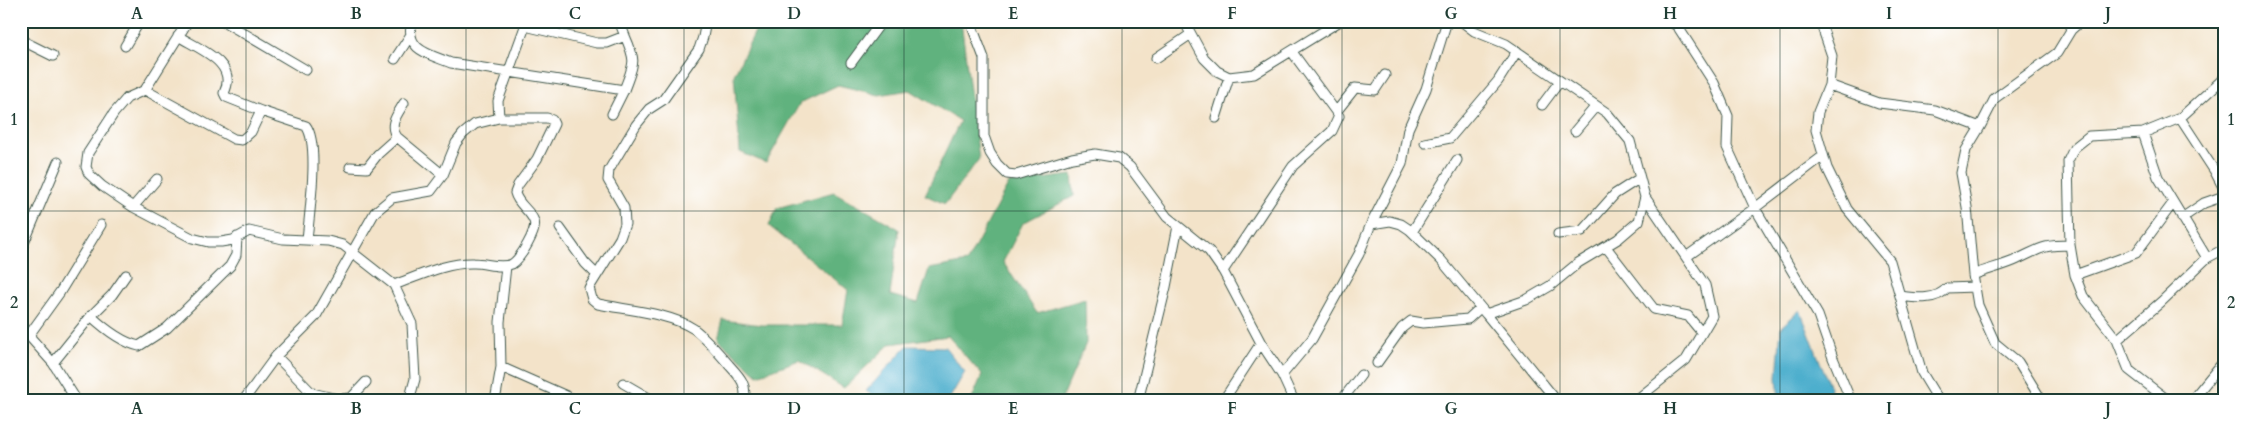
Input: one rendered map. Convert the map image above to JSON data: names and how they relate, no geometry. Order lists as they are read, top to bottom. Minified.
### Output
{"grid":{"columns":["A","B","C","D","E","F","G","H","I","J"],"rows":["1","2"]}}
